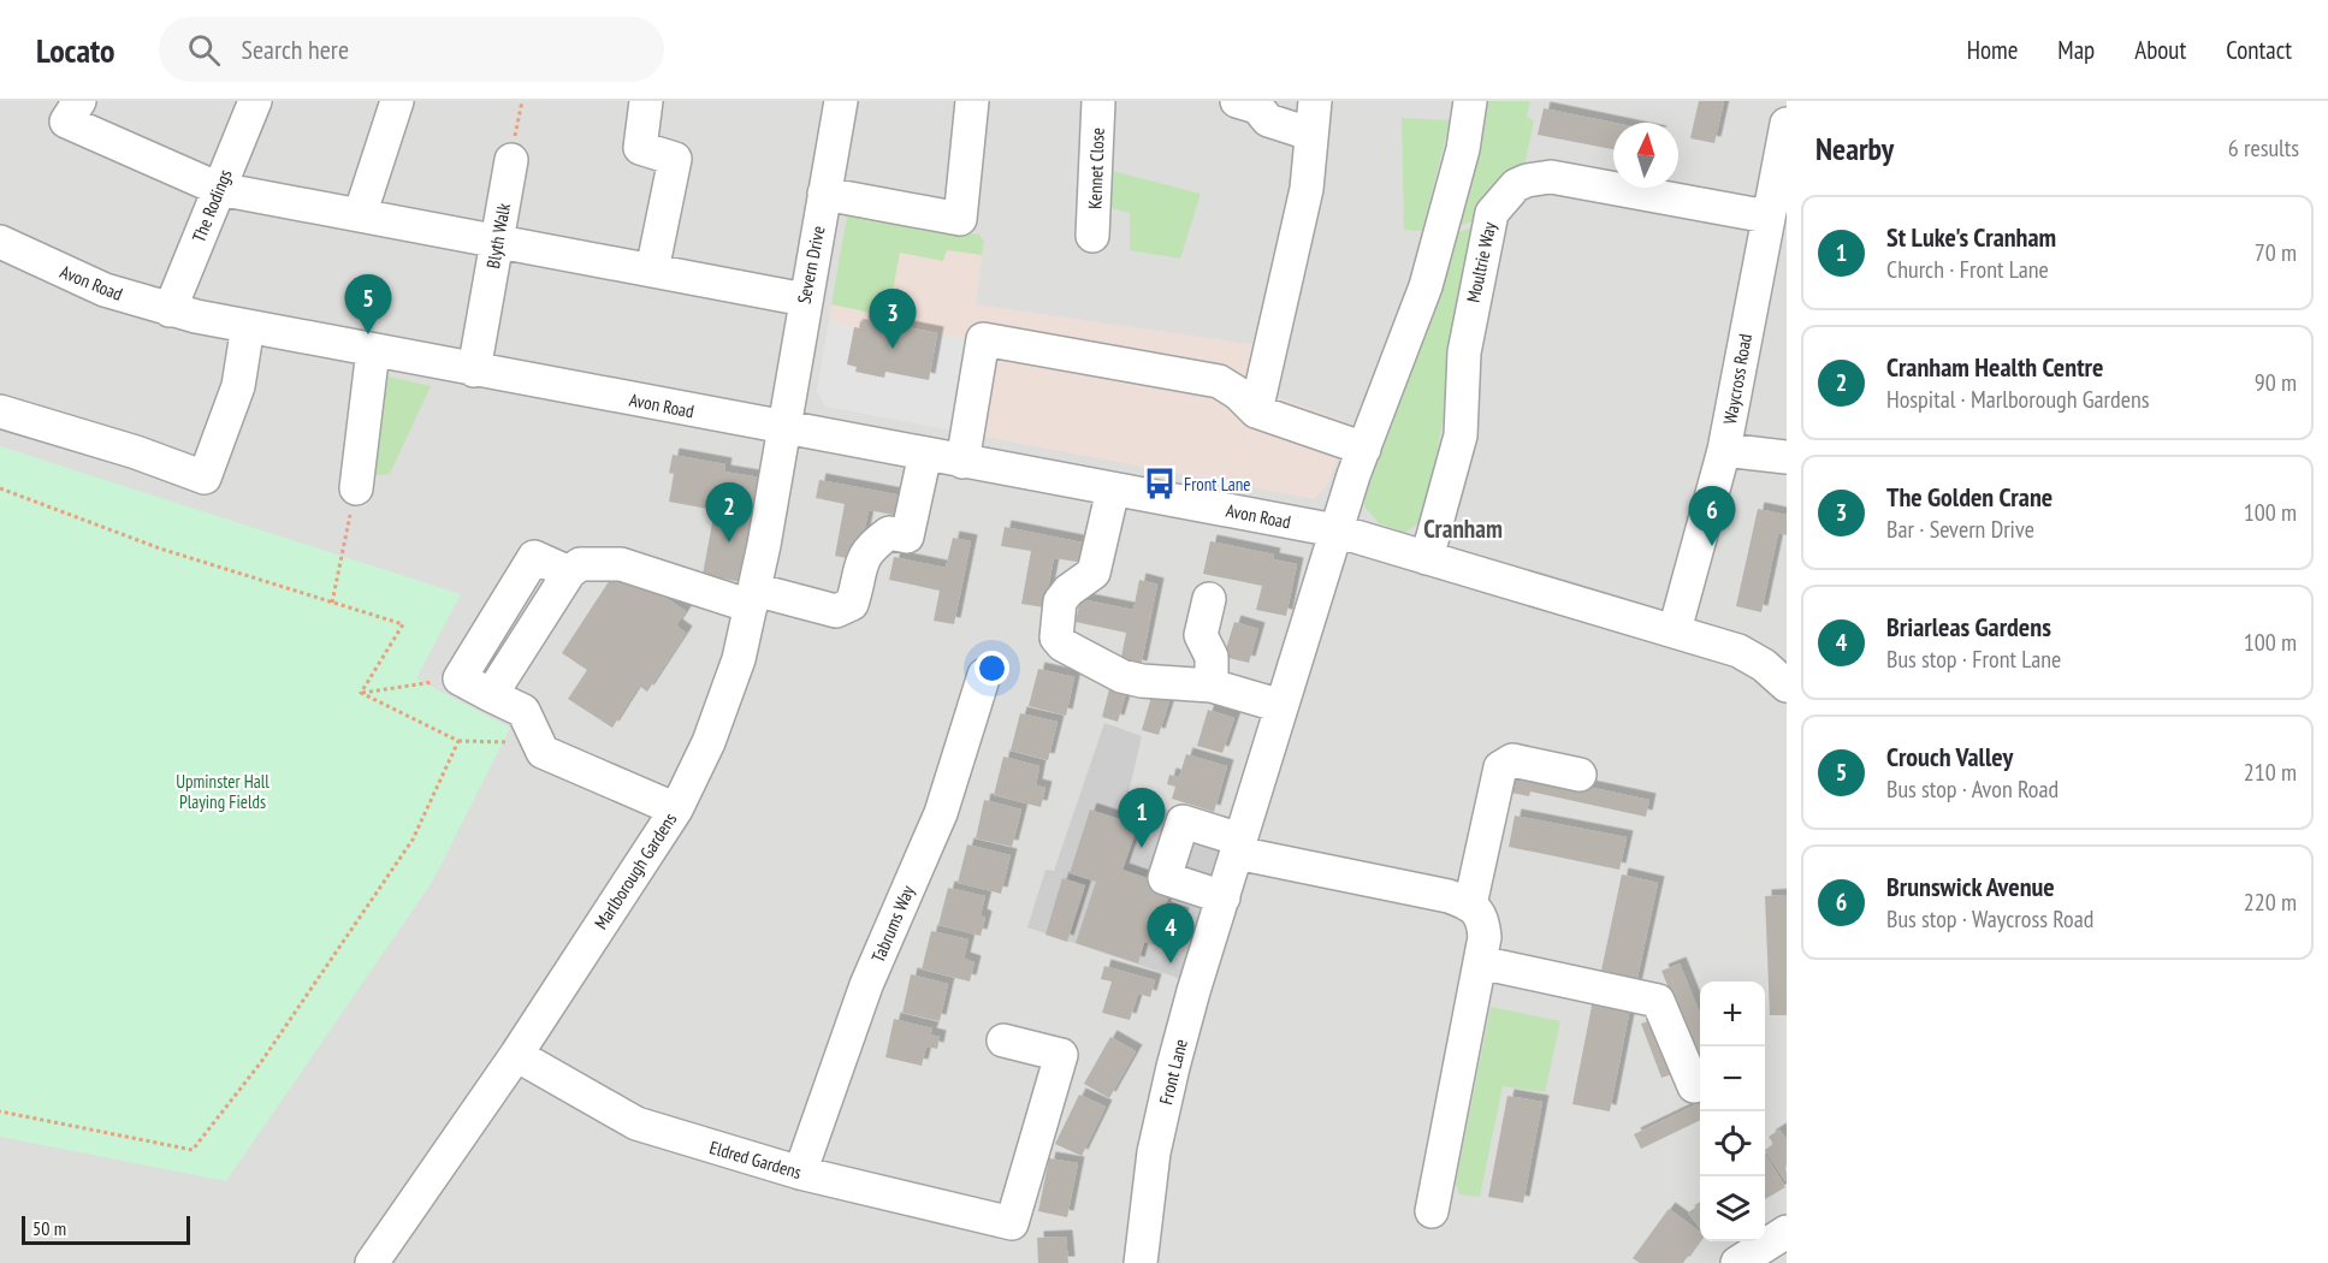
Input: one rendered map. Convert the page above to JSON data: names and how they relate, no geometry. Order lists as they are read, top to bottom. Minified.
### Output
{"streets":{"street":["Kennet Close","The Rodings","Blyth Walk","Moultrie Way","Severn Drive","Avon Road","Waycross Road","Marlborough Gardens","Tabrums Way","Front Lane","Eldred Gardens"]},"crossings":[["The Rodings","Avon Road"],["Blyth Walk","Avon Road"],["Moultrie Way","Avon Road"],["Moultrie Way","Waycross Road"],["Severn Drive","Avon Road"],["Severn Drive","Marlborough Gardens"],["Avon Road","Waycross Road"],["Avon Road","Marlborough Gardens"],["Avon Road","Front Lane"],["Marlborough Gardens","Eldred Gardens"],["Tabrums Way","Eldred Gardens"]],"districts":["Cranham"],"parks":["Upminster Hall Playing Fields"],"places":{"bus stop":["Front Lane"]},"scale_bar":"50 m","north":"top","page":{"header":"Locato","search":"Search here","nav":["Home","Map","About","Contact"],"heading":["Nearby","6 results"],"list":[{"mark":"1","name":"St Luke's Cranham","note":"Church · Front Lane","value":"70 m"},{"mark":"2","name":"Cranham Health Centre","note":"Hospital · Marlborough Gardens","value":"90 m"},{"mark":"3","name":"The Golden Crane","note":"Bar · Severn Drive","value":"100 m"},{"mark":"4","name":"Briarleas Gardens","note":"Bus stop · Front Lane","value":"100 m"},{"mark":"5","name":"Crouch Valley","note":"Bus stop · Avon Road","value":"210 m"},{"mark":"6","name":"Brunswick Avenue","note":"Bus stop · Waycross Road","value":"220 m"}],"pins":["5","3","2","6","1","4"],"map_buttons":["+","−"],"scale":"50 m"}}
